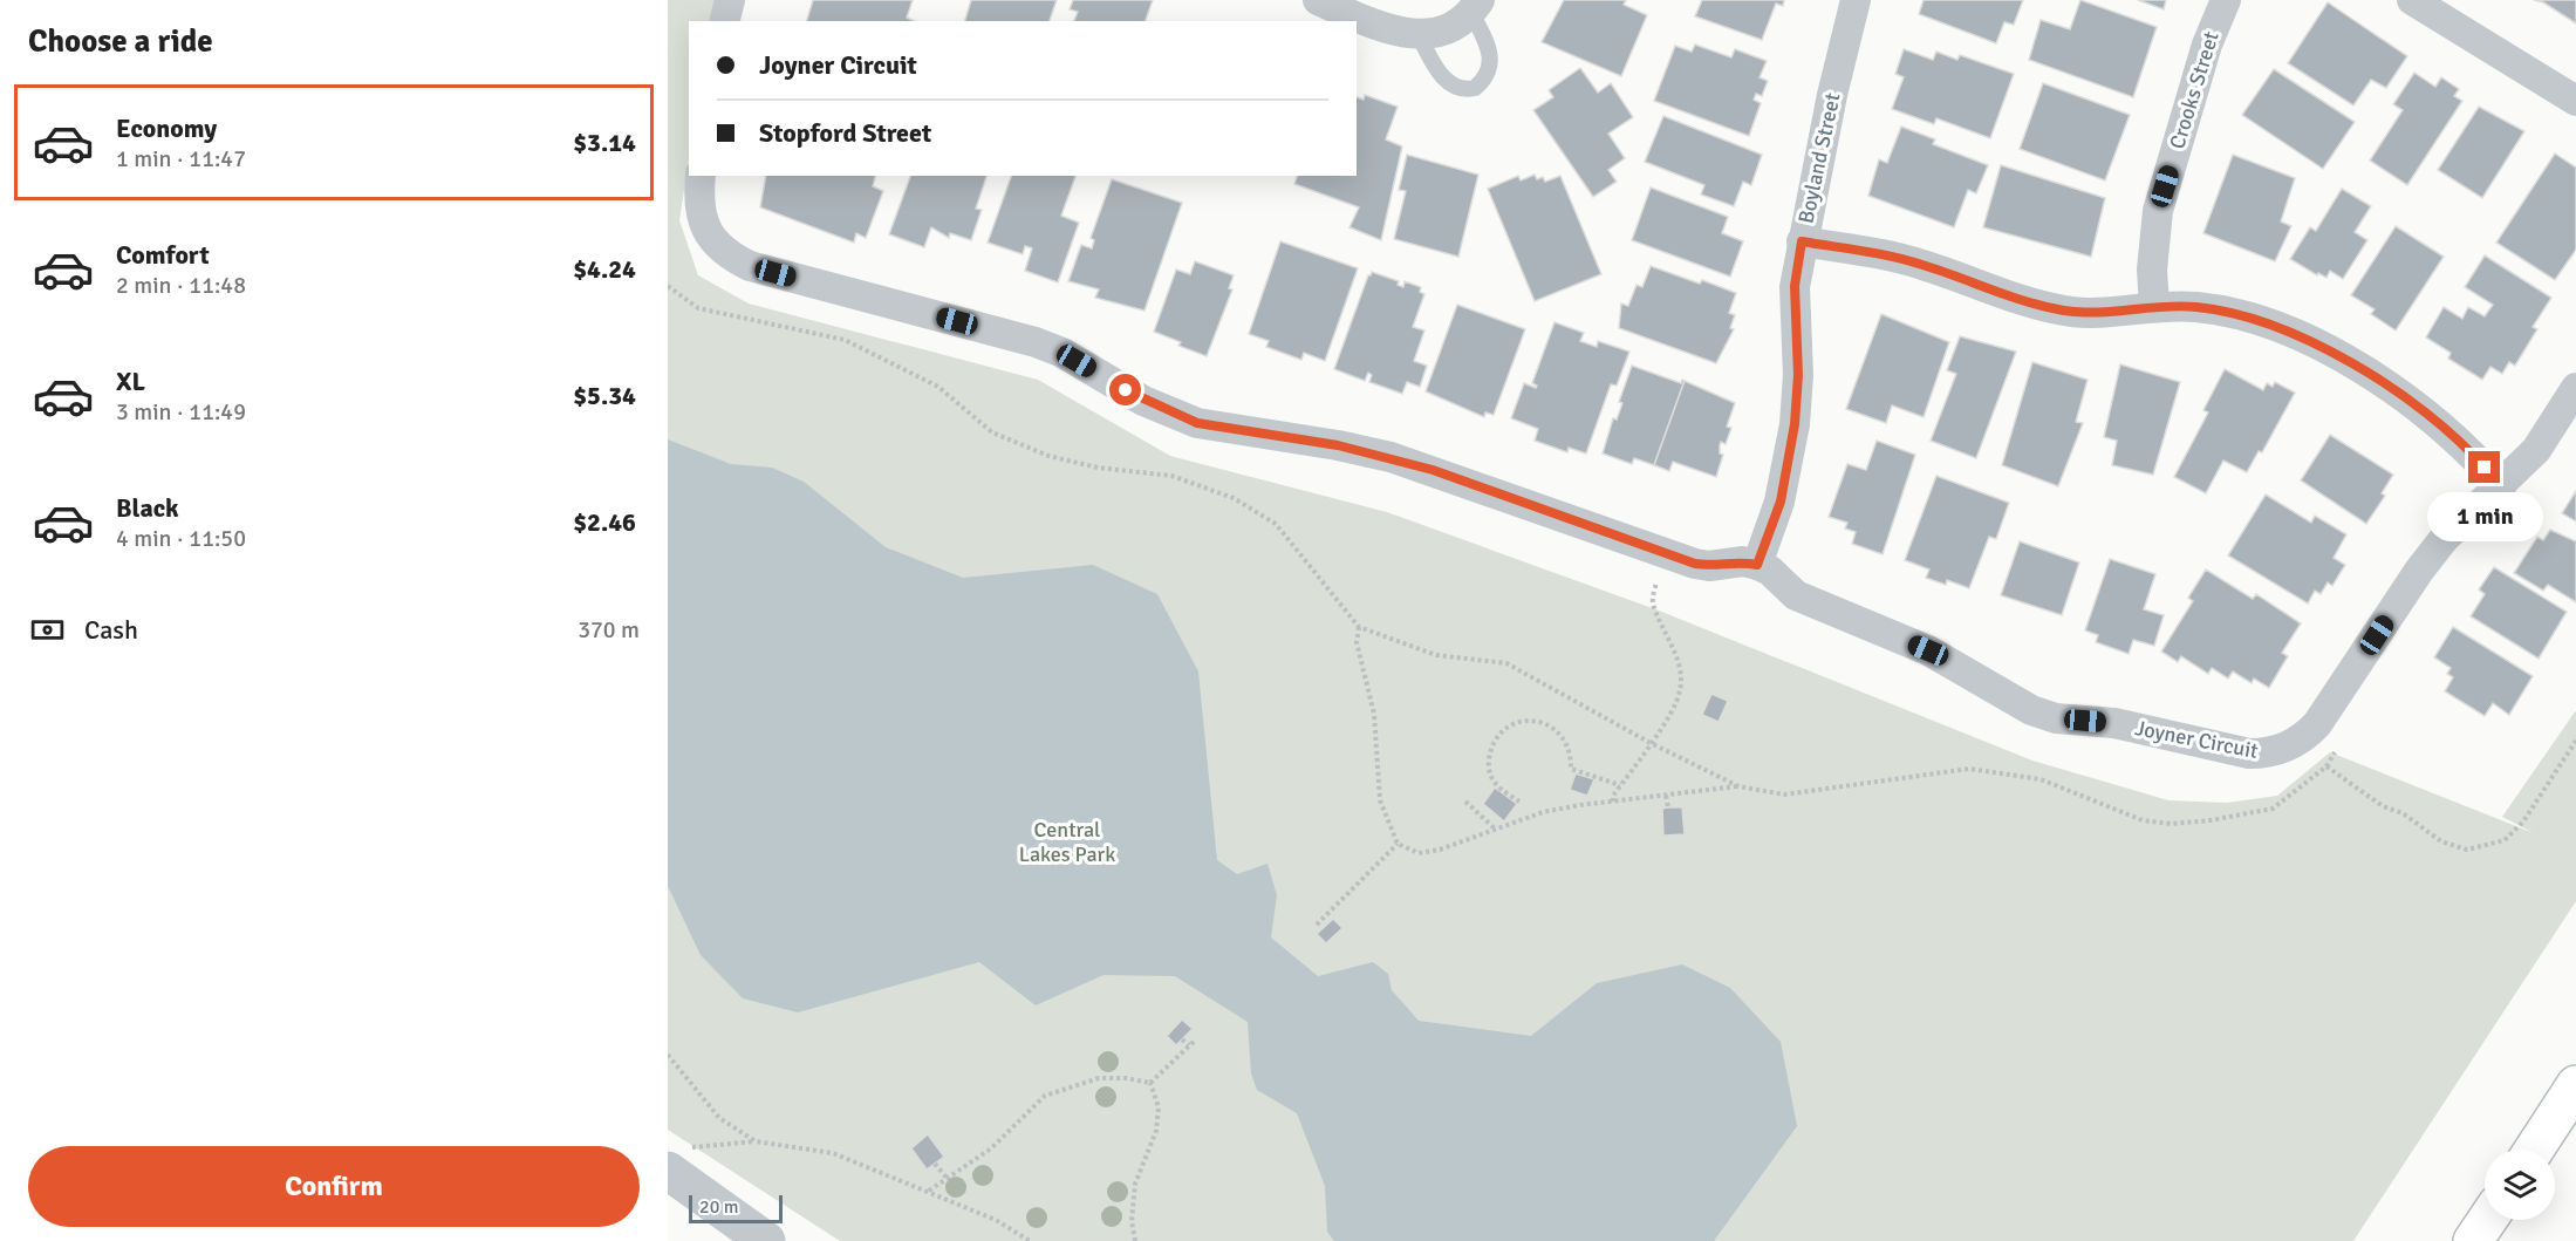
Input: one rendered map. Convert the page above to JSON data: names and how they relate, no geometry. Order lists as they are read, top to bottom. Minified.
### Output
{"streets":{"street":["Crooks Street","Boyland Street","Joyner Circuit"]},"crossings":[["Boyland Street","Joyner Circuit"]],"parks":["Central Lakes Park"],"scale_bar":"20 m","page":{"heading":"Choose a ride","banner":["Joyner Circuit","Stopford Street"],"list":[{"name":"Economy","note":"1 min · 11:47","value":"$3.14"},{"name":"Comfort","note":"2 min · 11:48","value":"$4.24"},{"name":"XL","note":"3 min · 11:49","value":"$5.34"},{"name":"Black","note":"4 min · 11:50","value":"$2.46"}],"bubble":"1 min","pay":["Cash","370 m"],"buttons":"Confirm","scale":"20 m"}}
